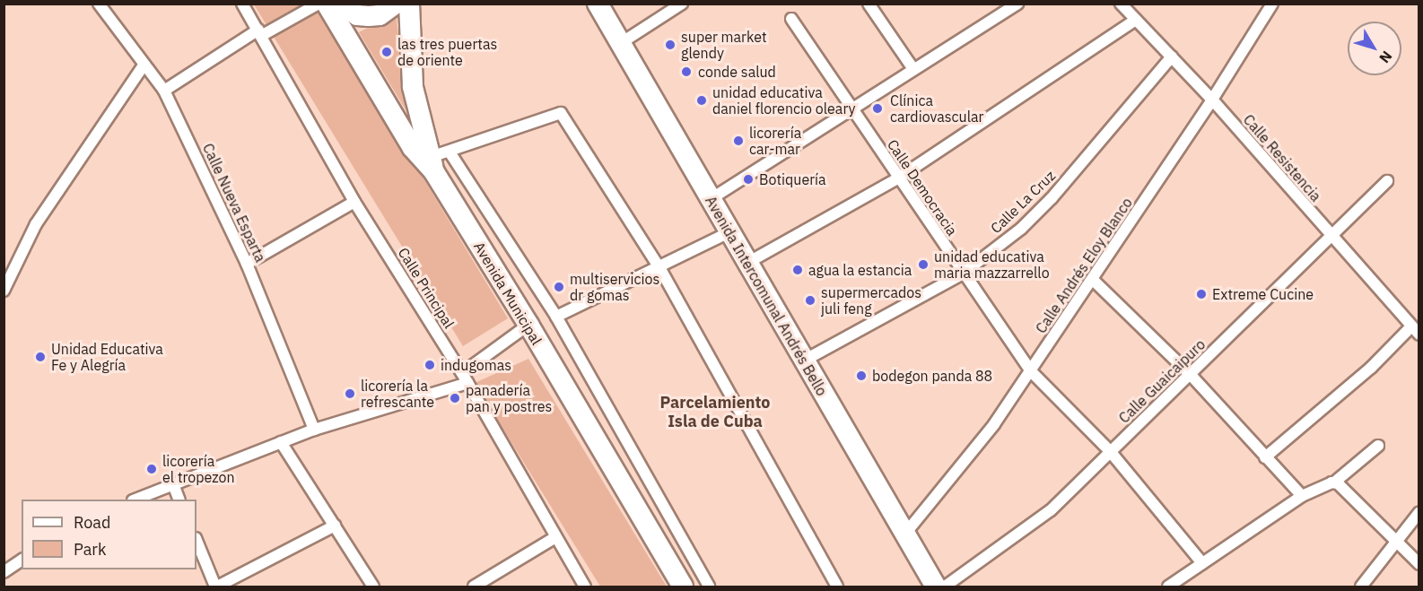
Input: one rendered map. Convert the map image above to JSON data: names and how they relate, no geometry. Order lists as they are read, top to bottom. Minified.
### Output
{"streets":{"highway":["Avenida Municipal","Avenida Intercomunal Andrés Bello"],"street":["Calle Resistencia","Calle Democracia","Calle La Cruz","Calle Nueva Esparta","Calle Andrés Eloy Blanco","Calle Principal","Calle Guaicaipuro"]},"crossings":[["Calle Resistencia","Calle La Cruz"],["Calle Resistencia","Calle Andrés Eloy Blanco"],["Calle Resistencia","Calle Guaicaipuro"],["Calle Democracia","Calle La Cruz"],["Calle Democracia","Calle Andrés Eloy Blanco"],["Calle Democracia","Calle Guaicaipuro"],["Calle La Cruz","Avenida Intercomunal Andrés Bello"],["Calle Andrés Eloy Blanco","Avenida Intercomunal Andrés Bello"]],"districts":["Parcelamiento Isla de Cuba"],"places":["super market glendy","las tres puertas de oriente","conde salud","unidad educativa daniel florencio oleary","Clínica cardiovascular","licorería car-mar","Botiquería","unidad educativa maria mazzarrello","agua la estancia","multiservicios dr gomas","Extreme Cucine","supermercados juli feng","Unidad Educativa Fe y Alegría","indugomas","bodegon panda 88","licorería la refrescante","panadería pan y postres","licorería el tropezon"],"legend":["Road","Park"],"north":"bottom right"}
